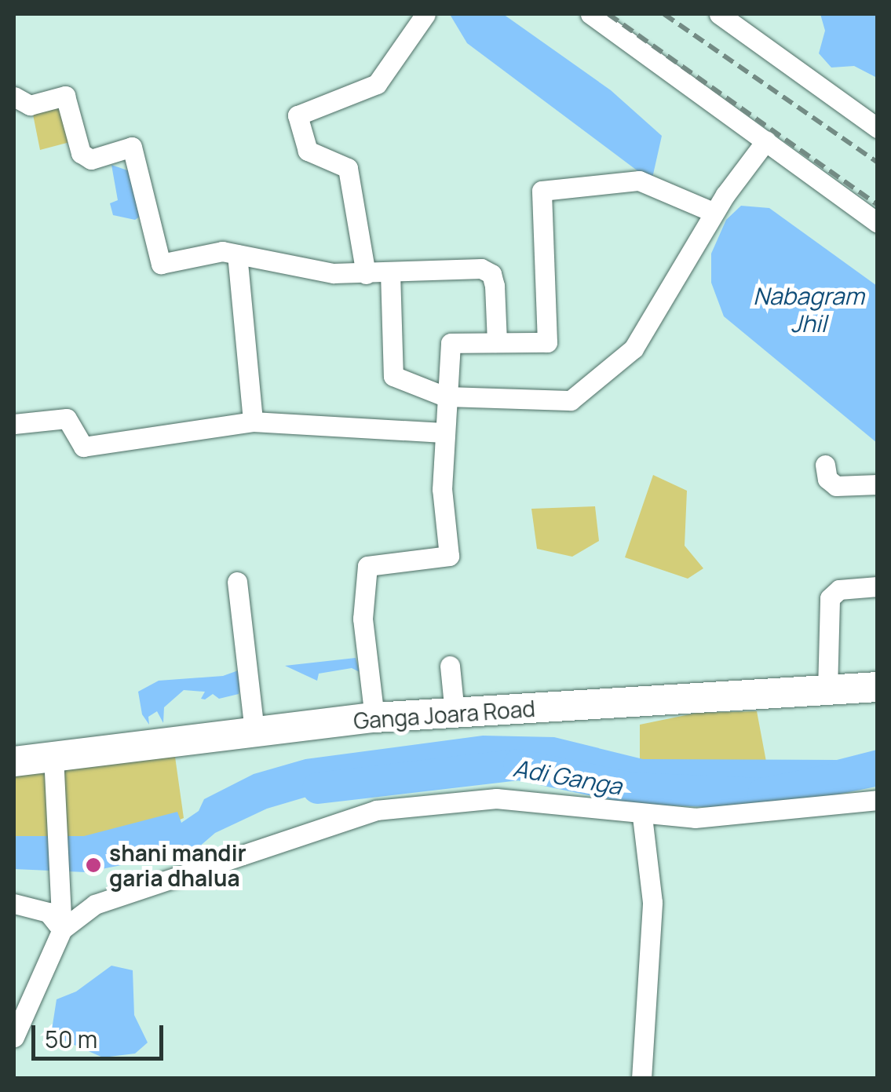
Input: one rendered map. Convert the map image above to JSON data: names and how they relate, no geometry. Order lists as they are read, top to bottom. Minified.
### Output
{"streets":{"main road":["Ganga Joara Road"]},"water":["Nabagram Jhil","Adi Ganga"],"places":["shani mandir garia dhalua"],"scale_bar":"50 m"}
